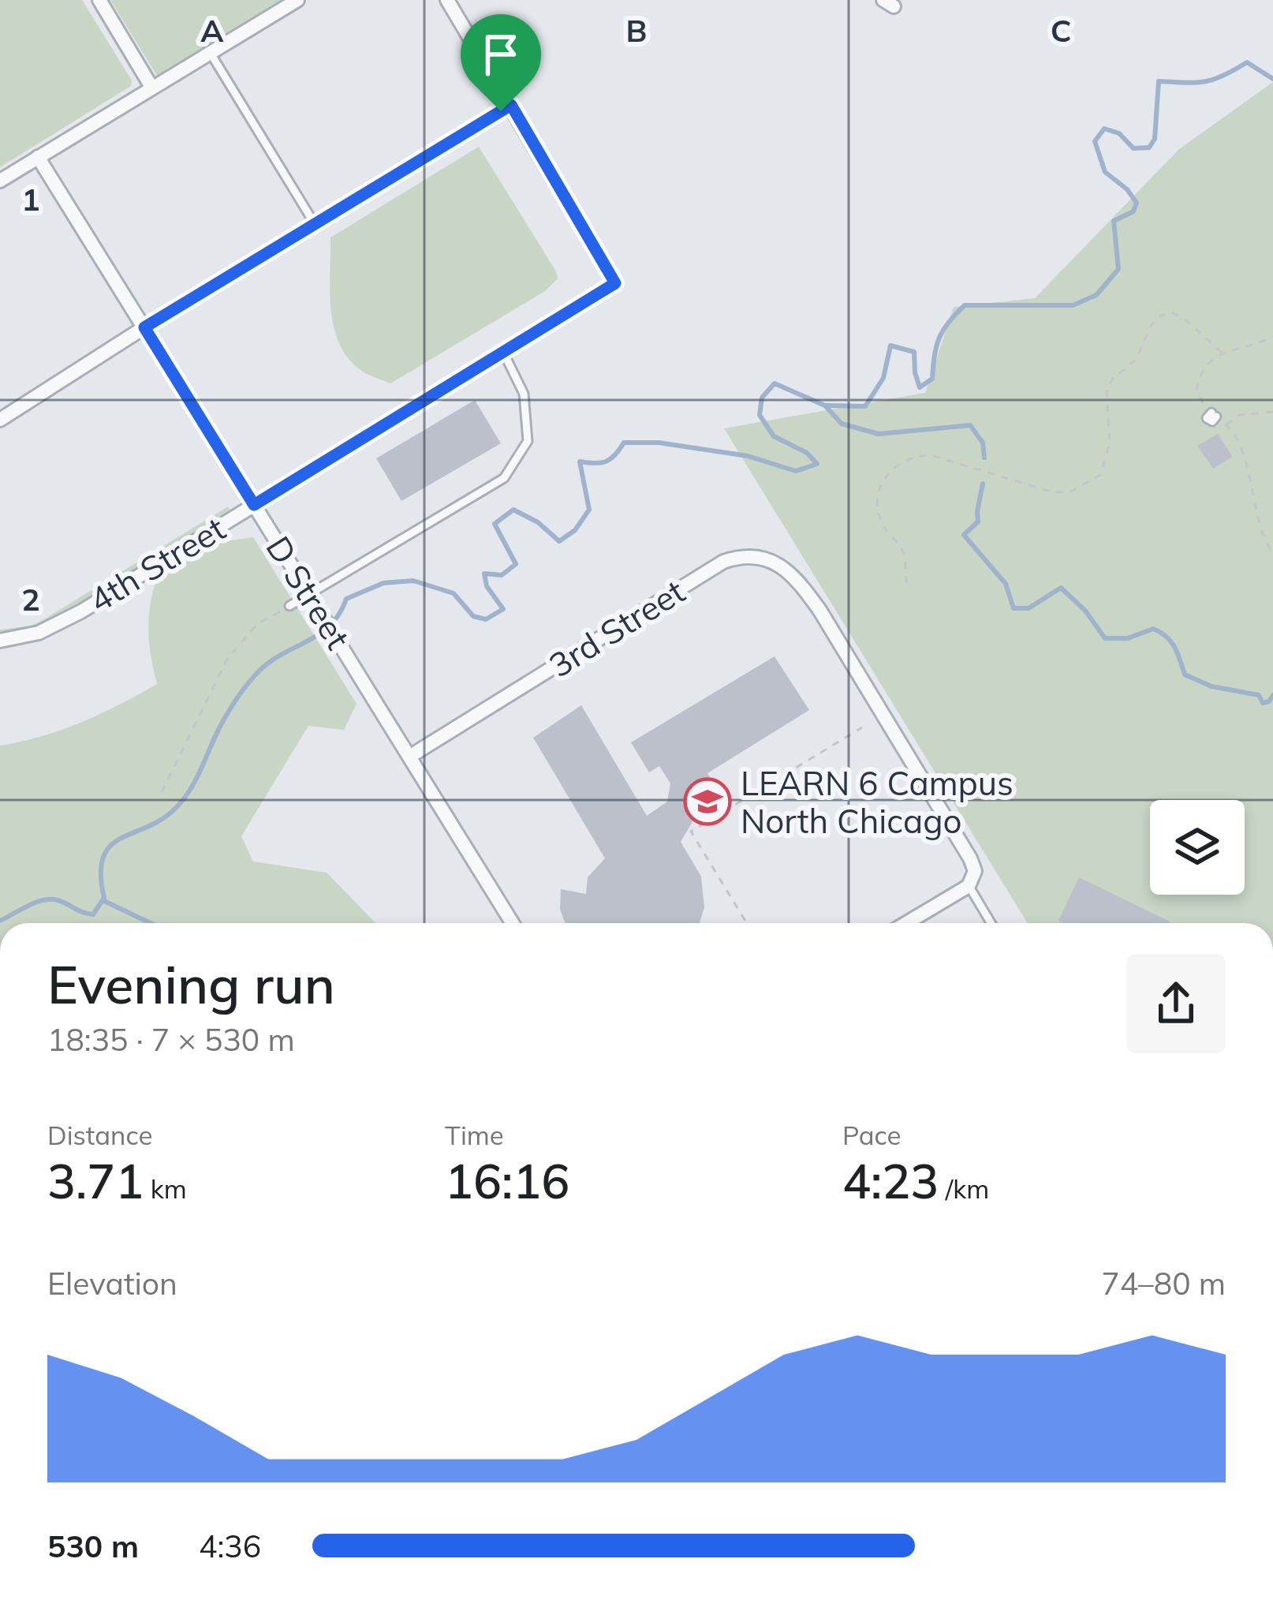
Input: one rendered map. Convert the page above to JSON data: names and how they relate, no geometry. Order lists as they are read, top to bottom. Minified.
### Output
{"streets":{"street":["4th Street","D Street","3rd Street"]},"crossings":[["4th Street","D Street"],["D Street","3rd Street"]],"places":{"school or university":["LEARN 6 Campus North Chicago"]},"page":{"heading":["Evening run","18:35 · 7 × 530 m"],"stats":[["Distance","3.71 km"],["Time","16:16"],["Pace","4:23 /km"]],"chart":["Elevation","74–80 m"],"list":[{"name":"530 m","note":"4:36"}]},"grid":{"columns":["A","B","C"],"rows":["1","2"]}}
